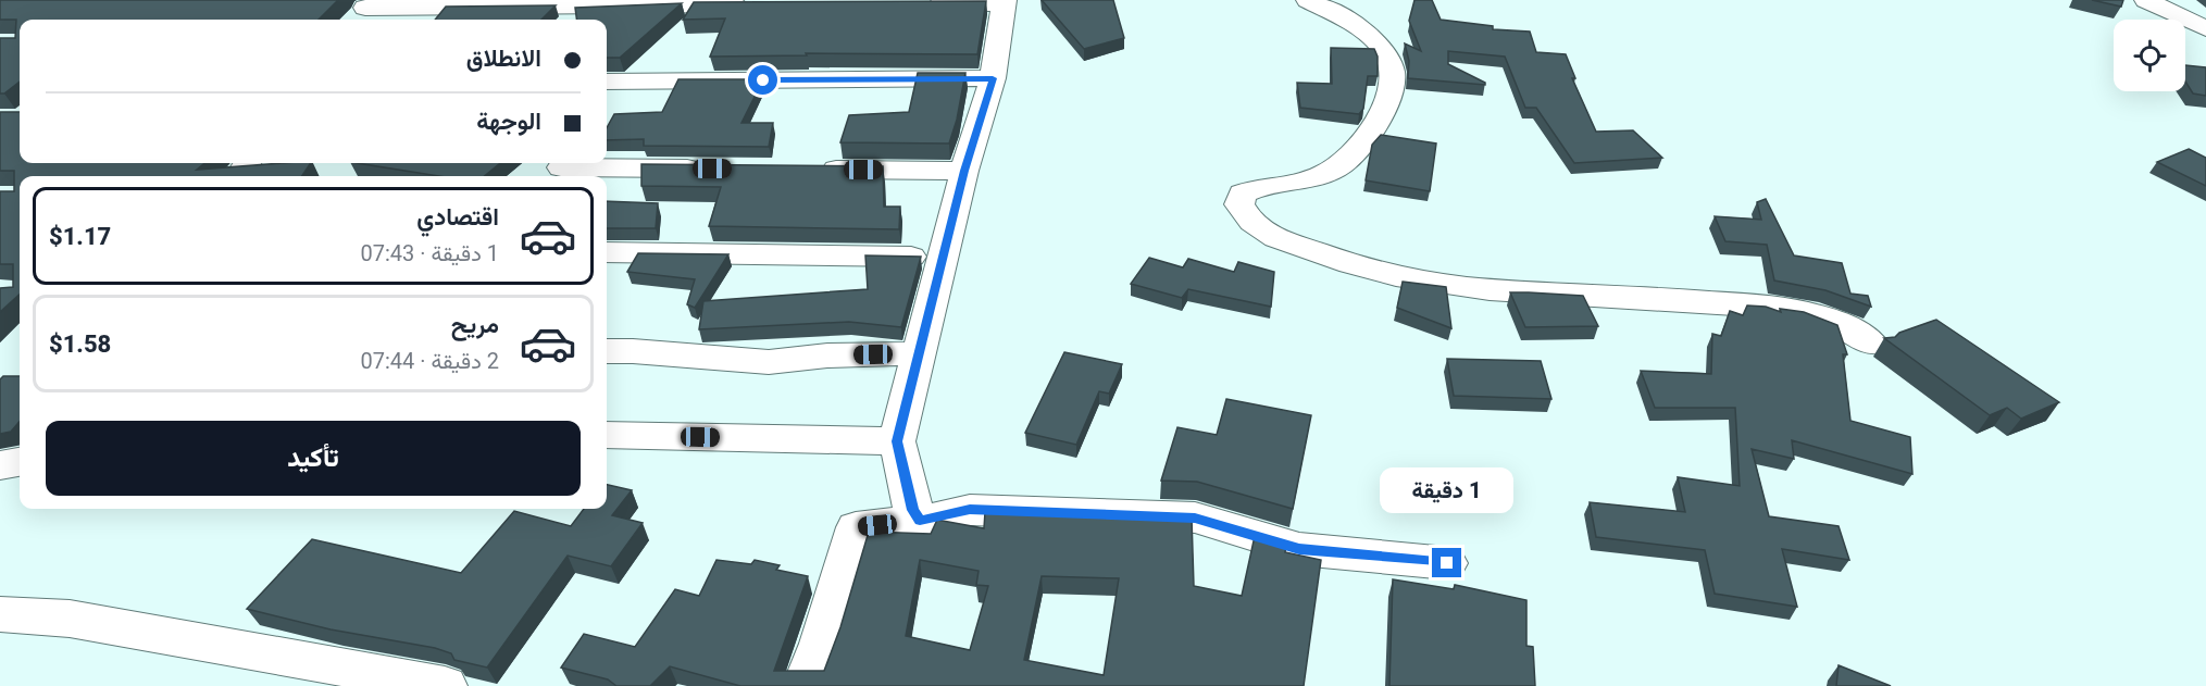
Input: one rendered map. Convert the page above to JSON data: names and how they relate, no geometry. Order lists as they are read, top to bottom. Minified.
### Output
{"page":{"banner":["الانطلاق","الوجهة"],"list":[{"name":"اقتصادي","note":"1 دقيقة · 07:43","value":"$1.17"},{"name":"مريح","note":"2 دقيقة · 07:44","value":"$1.58"}],"buttons":"تأكيد","bubble":"1 دقيقة"}}
